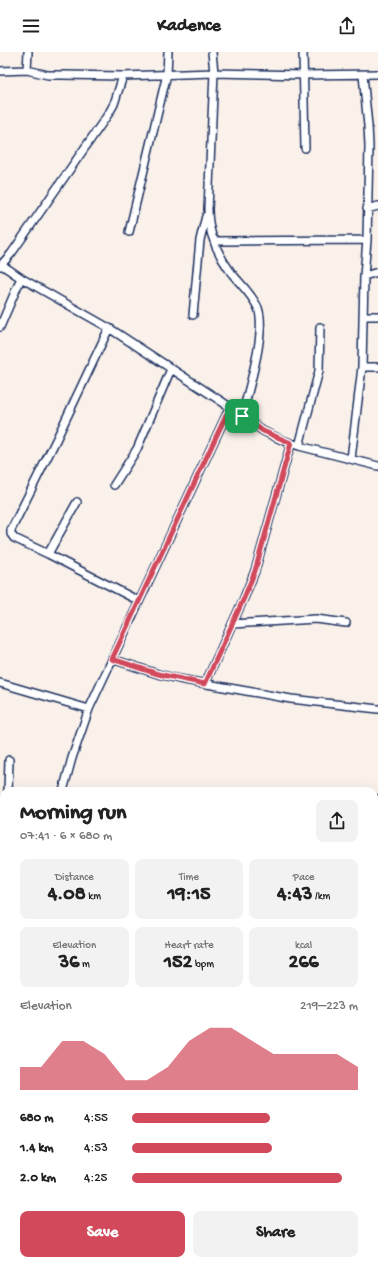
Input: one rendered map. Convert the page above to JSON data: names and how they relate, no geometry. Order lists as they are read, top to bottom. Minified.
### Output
{"page":{"header":"Kadence","heading":["Morning run","07:41 · 6 × 680 m"],"stats":[["Distance","4.08 km"],["Time","19:15"],["Pace","4:43 /km"],["Elevation","36 m"],["Heart rate","152 bpm"],["kcal","266"]],"chart":["Elevation","219–223 m"],"list":[{"name":"680 m","note":"4:55"},{"name":"1.4 km","note":"4:53"},{"name":"2.0 km","note":"4:25"}],"buttons":["Save","Share"]}}
